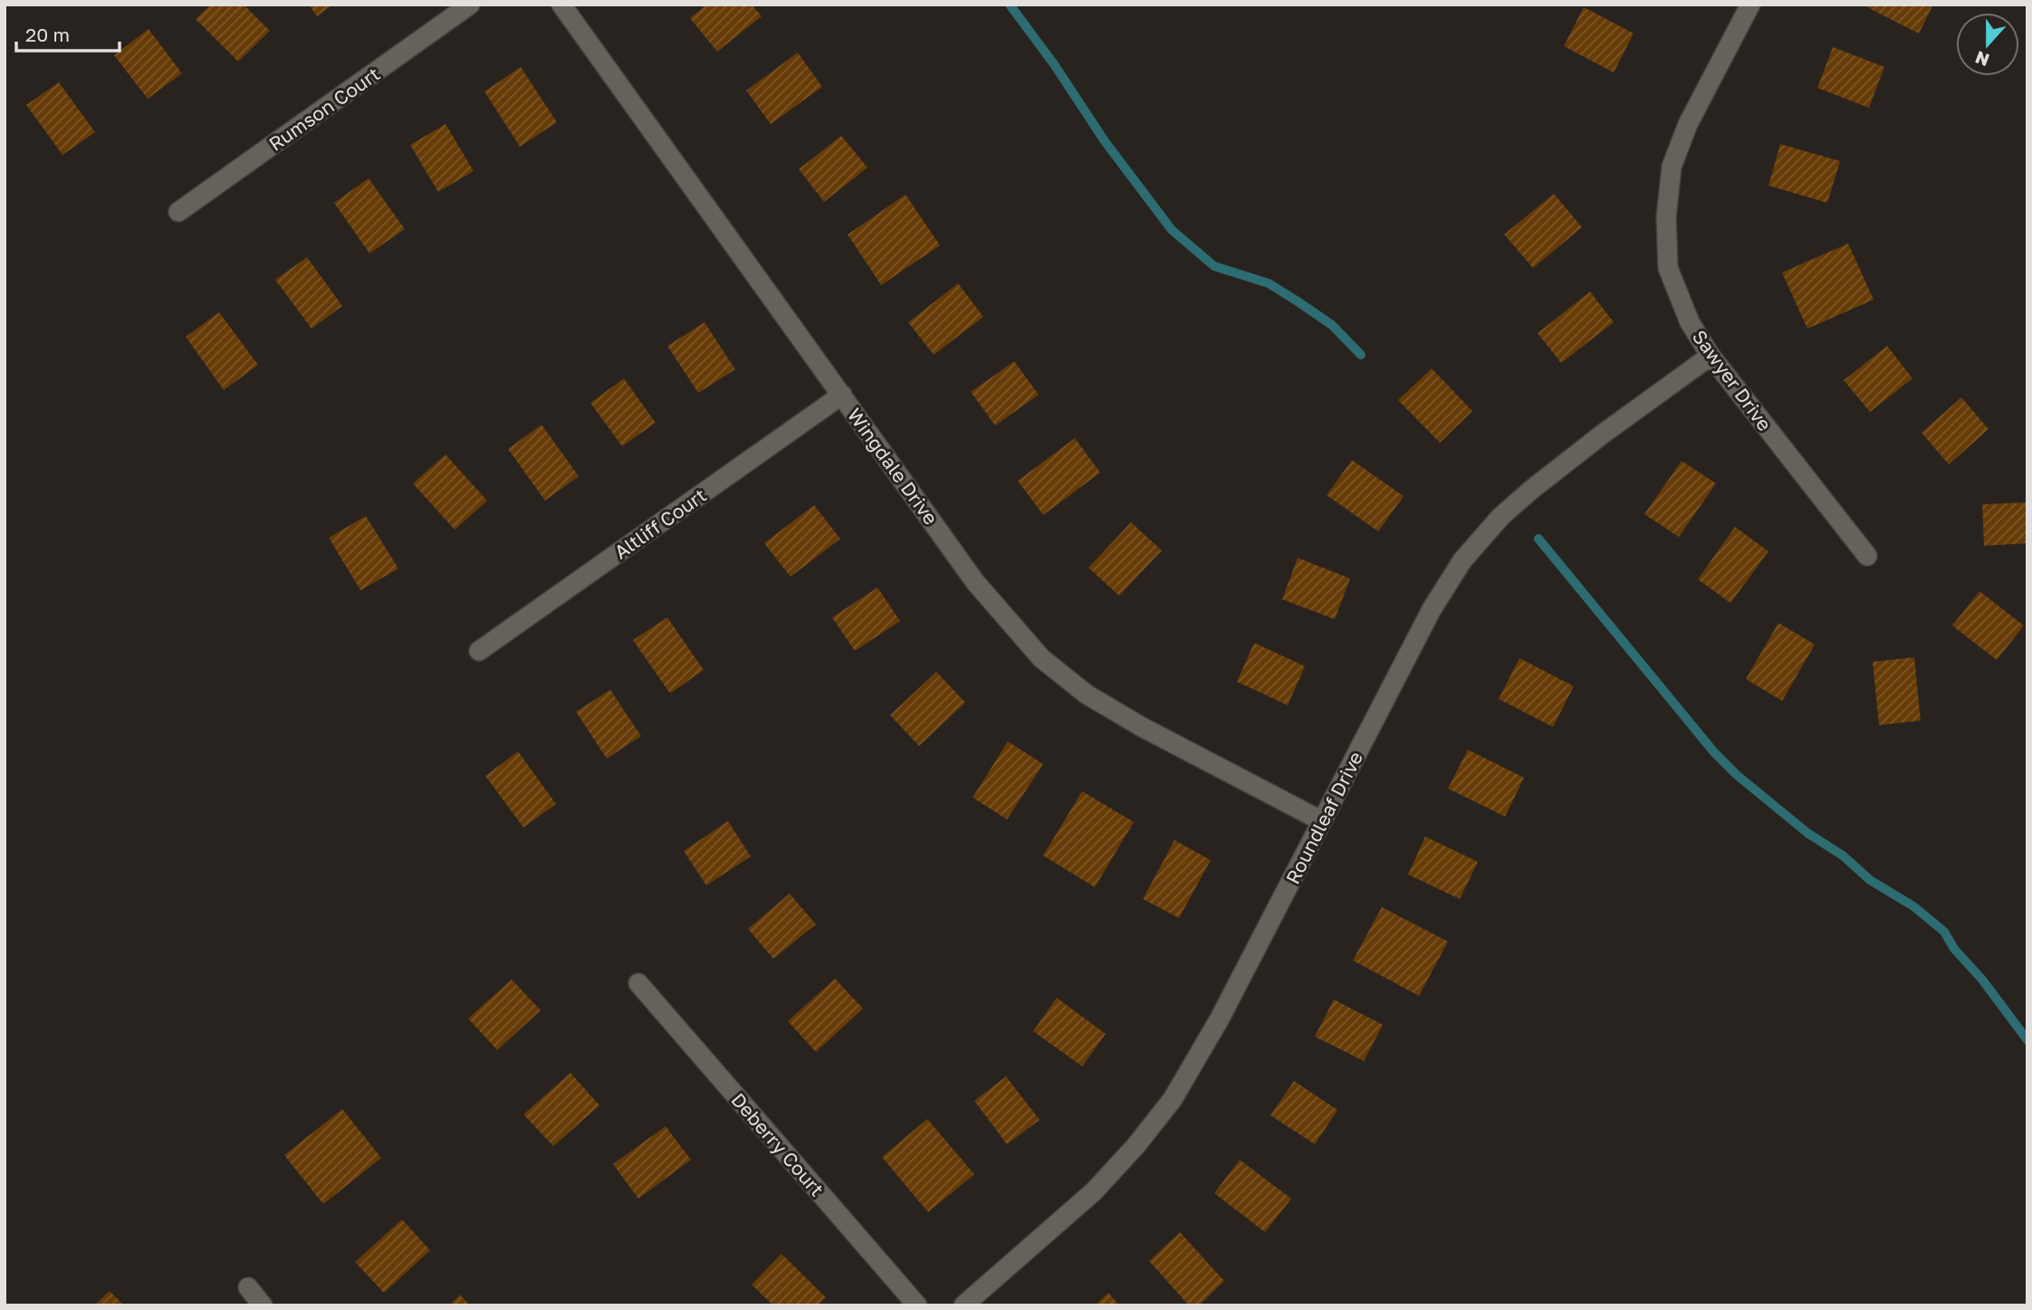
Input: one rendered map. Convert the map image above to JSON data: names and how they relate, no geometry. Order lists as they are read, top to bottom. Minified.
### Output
{"streets":{"street":["Rumson Court","Sawyer Drive","Wingdale Drive","Altliff Court","Roundleaf Drive","Deberry Court"]},"crossings":[["Sawyer Drive","Roundleaf Drive"],["Wingdale Drive","Altliff Court"],["Wingdale Drive","Roundleaf Drive"]],"scale_bar":"20 m","north":"bottom"}
